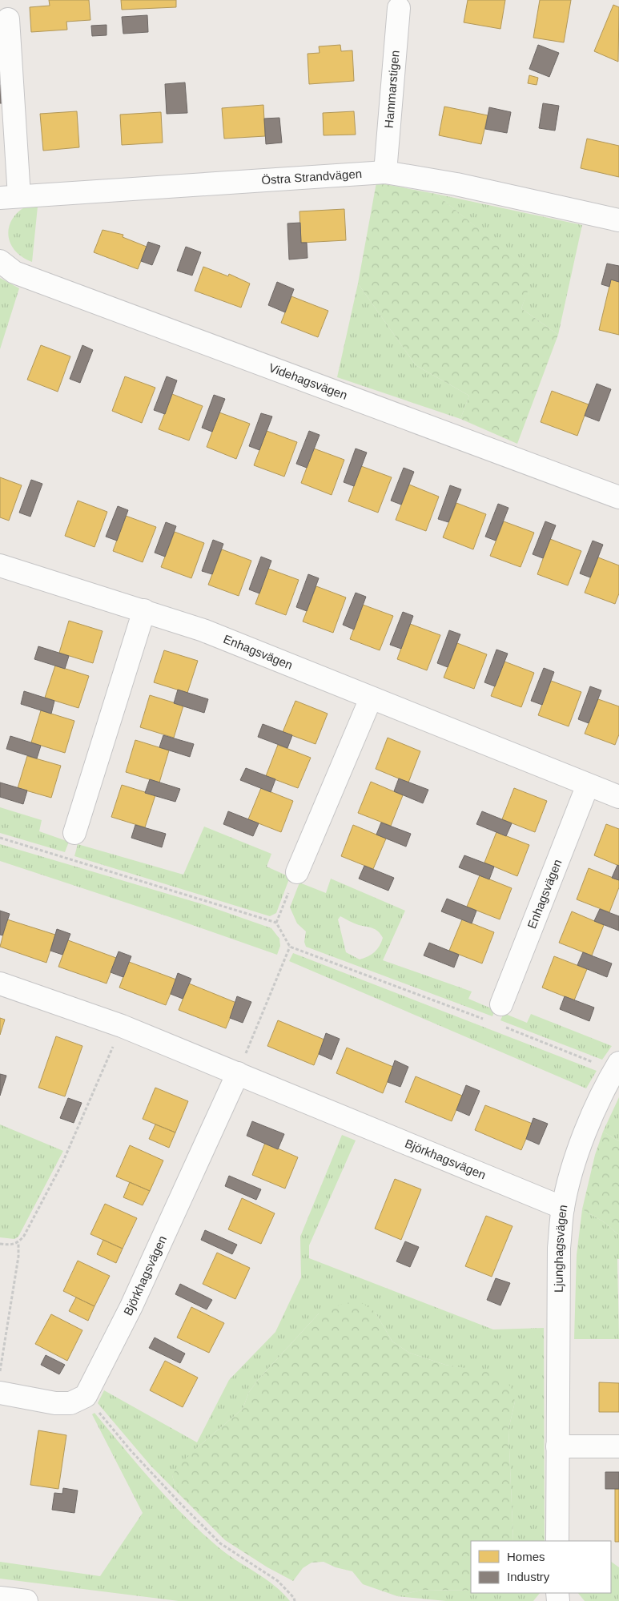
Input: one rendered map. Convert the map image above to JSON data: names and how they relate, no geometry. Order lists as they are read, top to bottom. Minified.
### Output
{"streets":{"street":["Hammarstigen","Östra Strandvägen","Videhagsvägen","Enhagsvägen","Björkhagsvägen","Ljunghagsvägen"]},"crossings":[["Hammarstigen","Östra Strandvägen"],["Björkhagsvägen","Ljunghagsvägen"]],"legend":["Homes","Industry"]}
